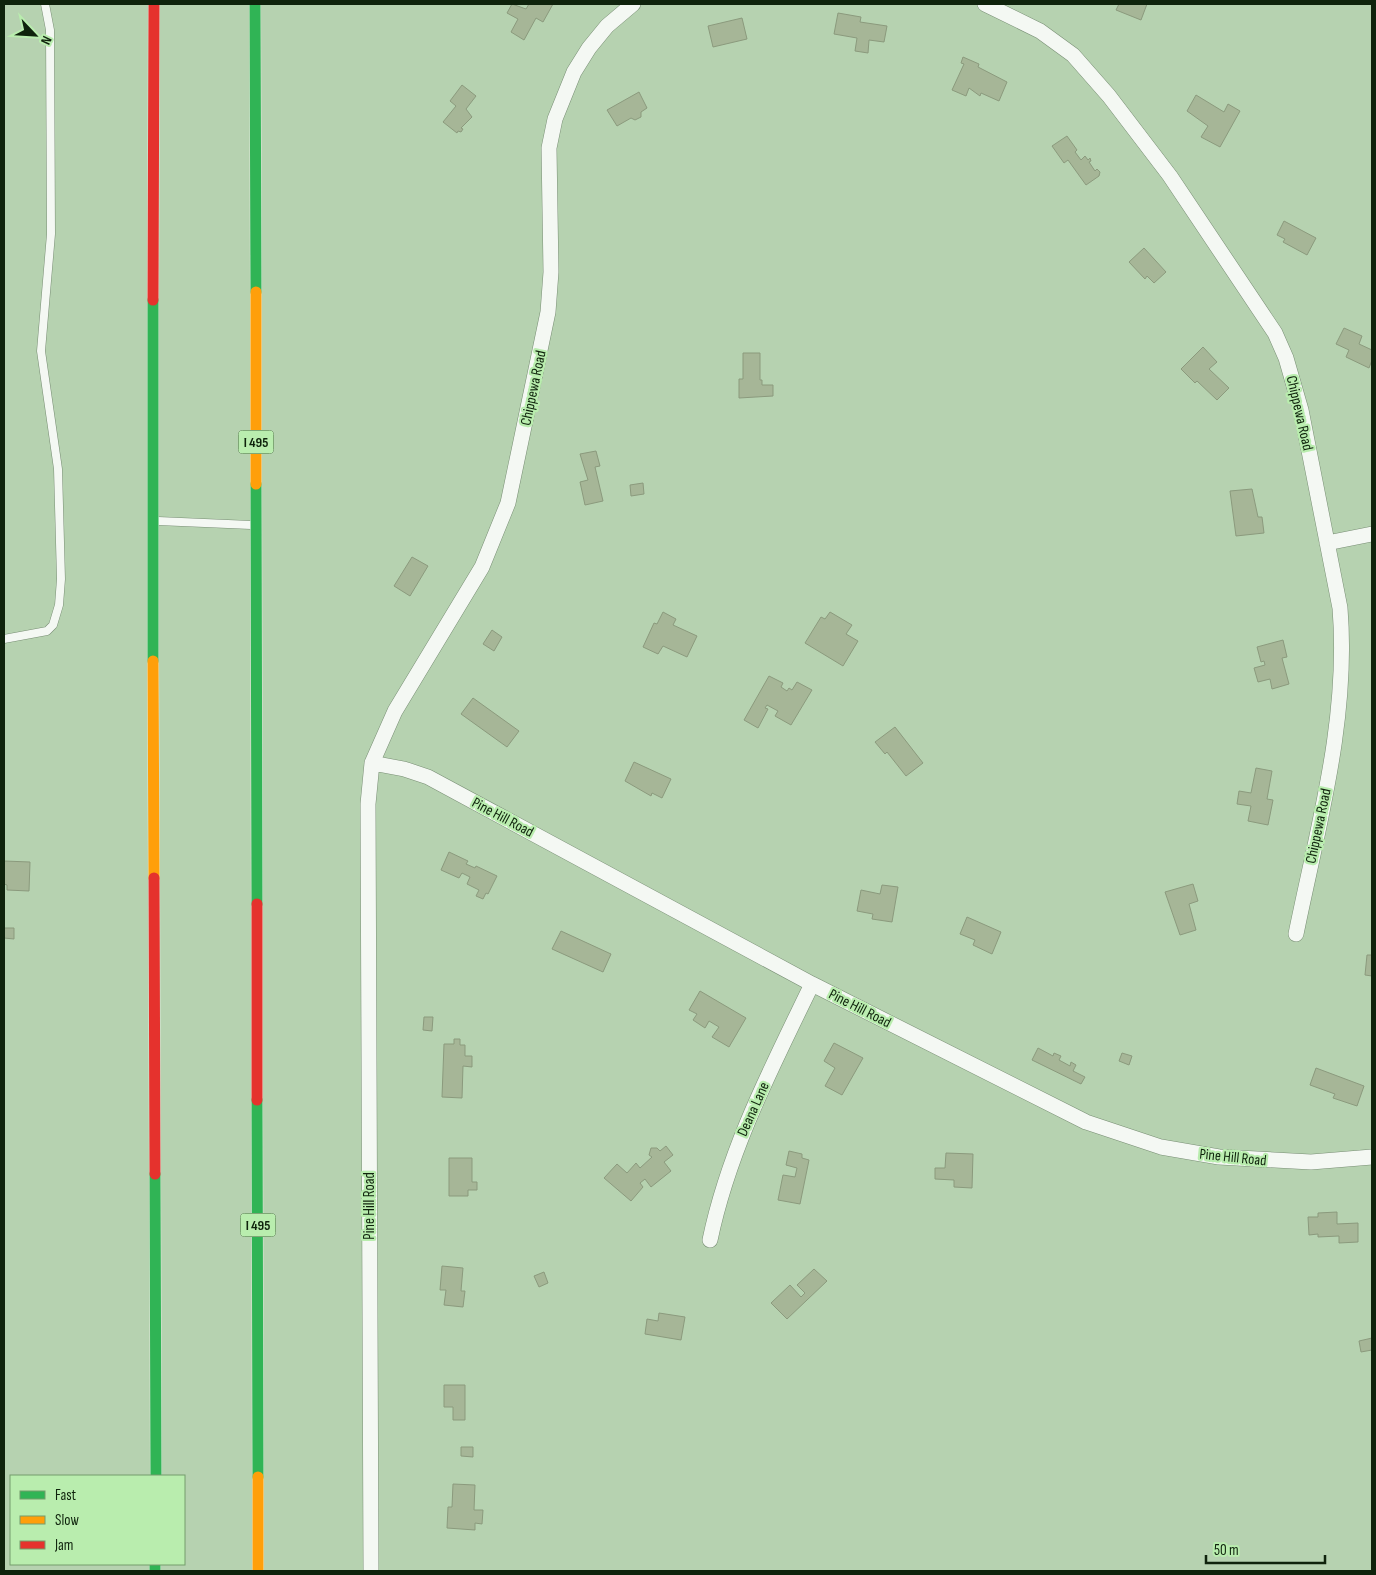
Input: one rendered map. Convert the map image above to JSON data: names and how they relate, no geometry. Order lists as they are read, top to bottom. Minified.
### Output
{"streets":{"highway":["I 495"],"street":["Chippewa Road","Pine Hill Road","Deana Lane"]},"crossings":[["Chippewa Road","Pine Hill Road"],["Pine Hill Road","Deana Lane"]],"legend":["Fast","Slow","Jam"],"scale_bar":"50 m","north":"bottom right"}
